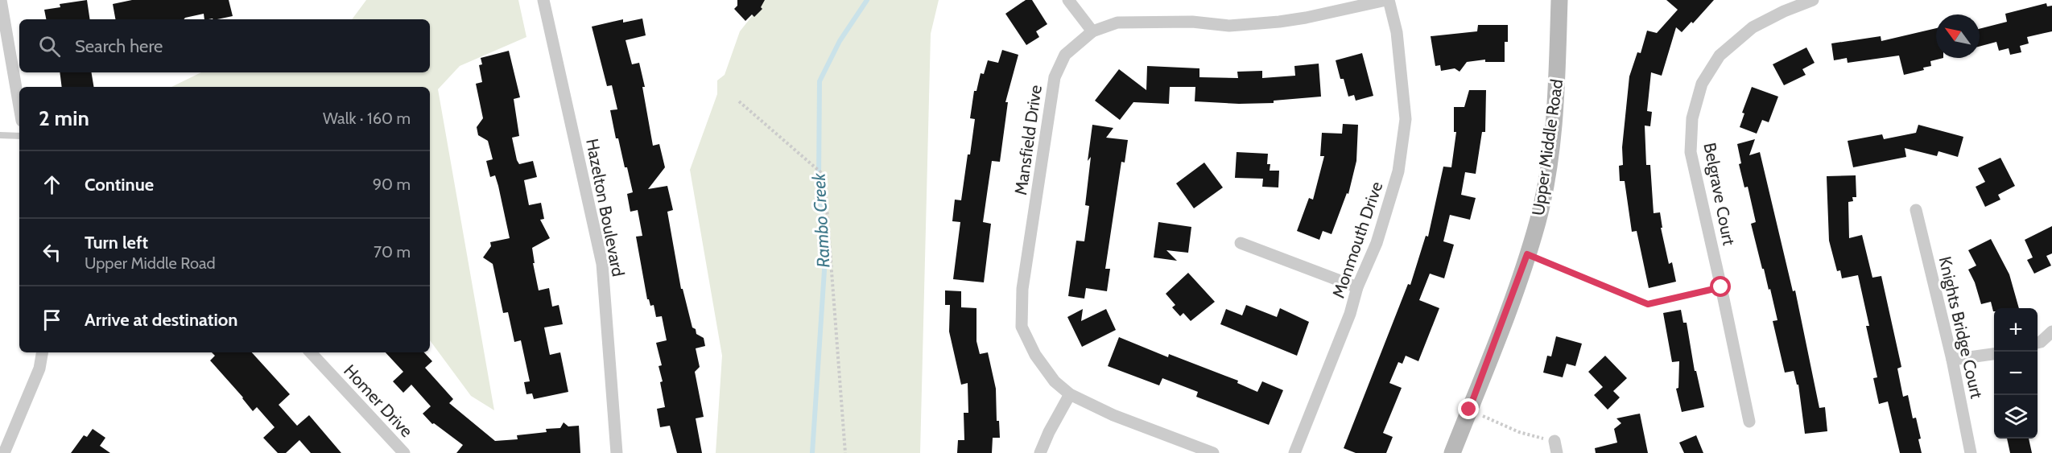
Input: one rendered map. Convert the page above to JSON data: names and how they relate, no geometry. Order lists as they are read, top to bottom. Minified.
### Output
{"streets":{"street":["Mansfield Drive","Upper Middle Road","Belgrave Court","Hazelton Boulevard","Monmouth Drive","Knights Bridge Court","Homer Drive"]},"crossings":[["Mansfield Drive","Monmouth Drive"]],"water":["Rambo Creek"],"north":"top left","page":{"search":"Search here","heading":["2 min","Walk · 160 m"],"list":[["Continue","90 m"],["Turn left","Upper Middle Road","70 m"],"Arrive at destination"],"map_buttons":["+","−"]}}
